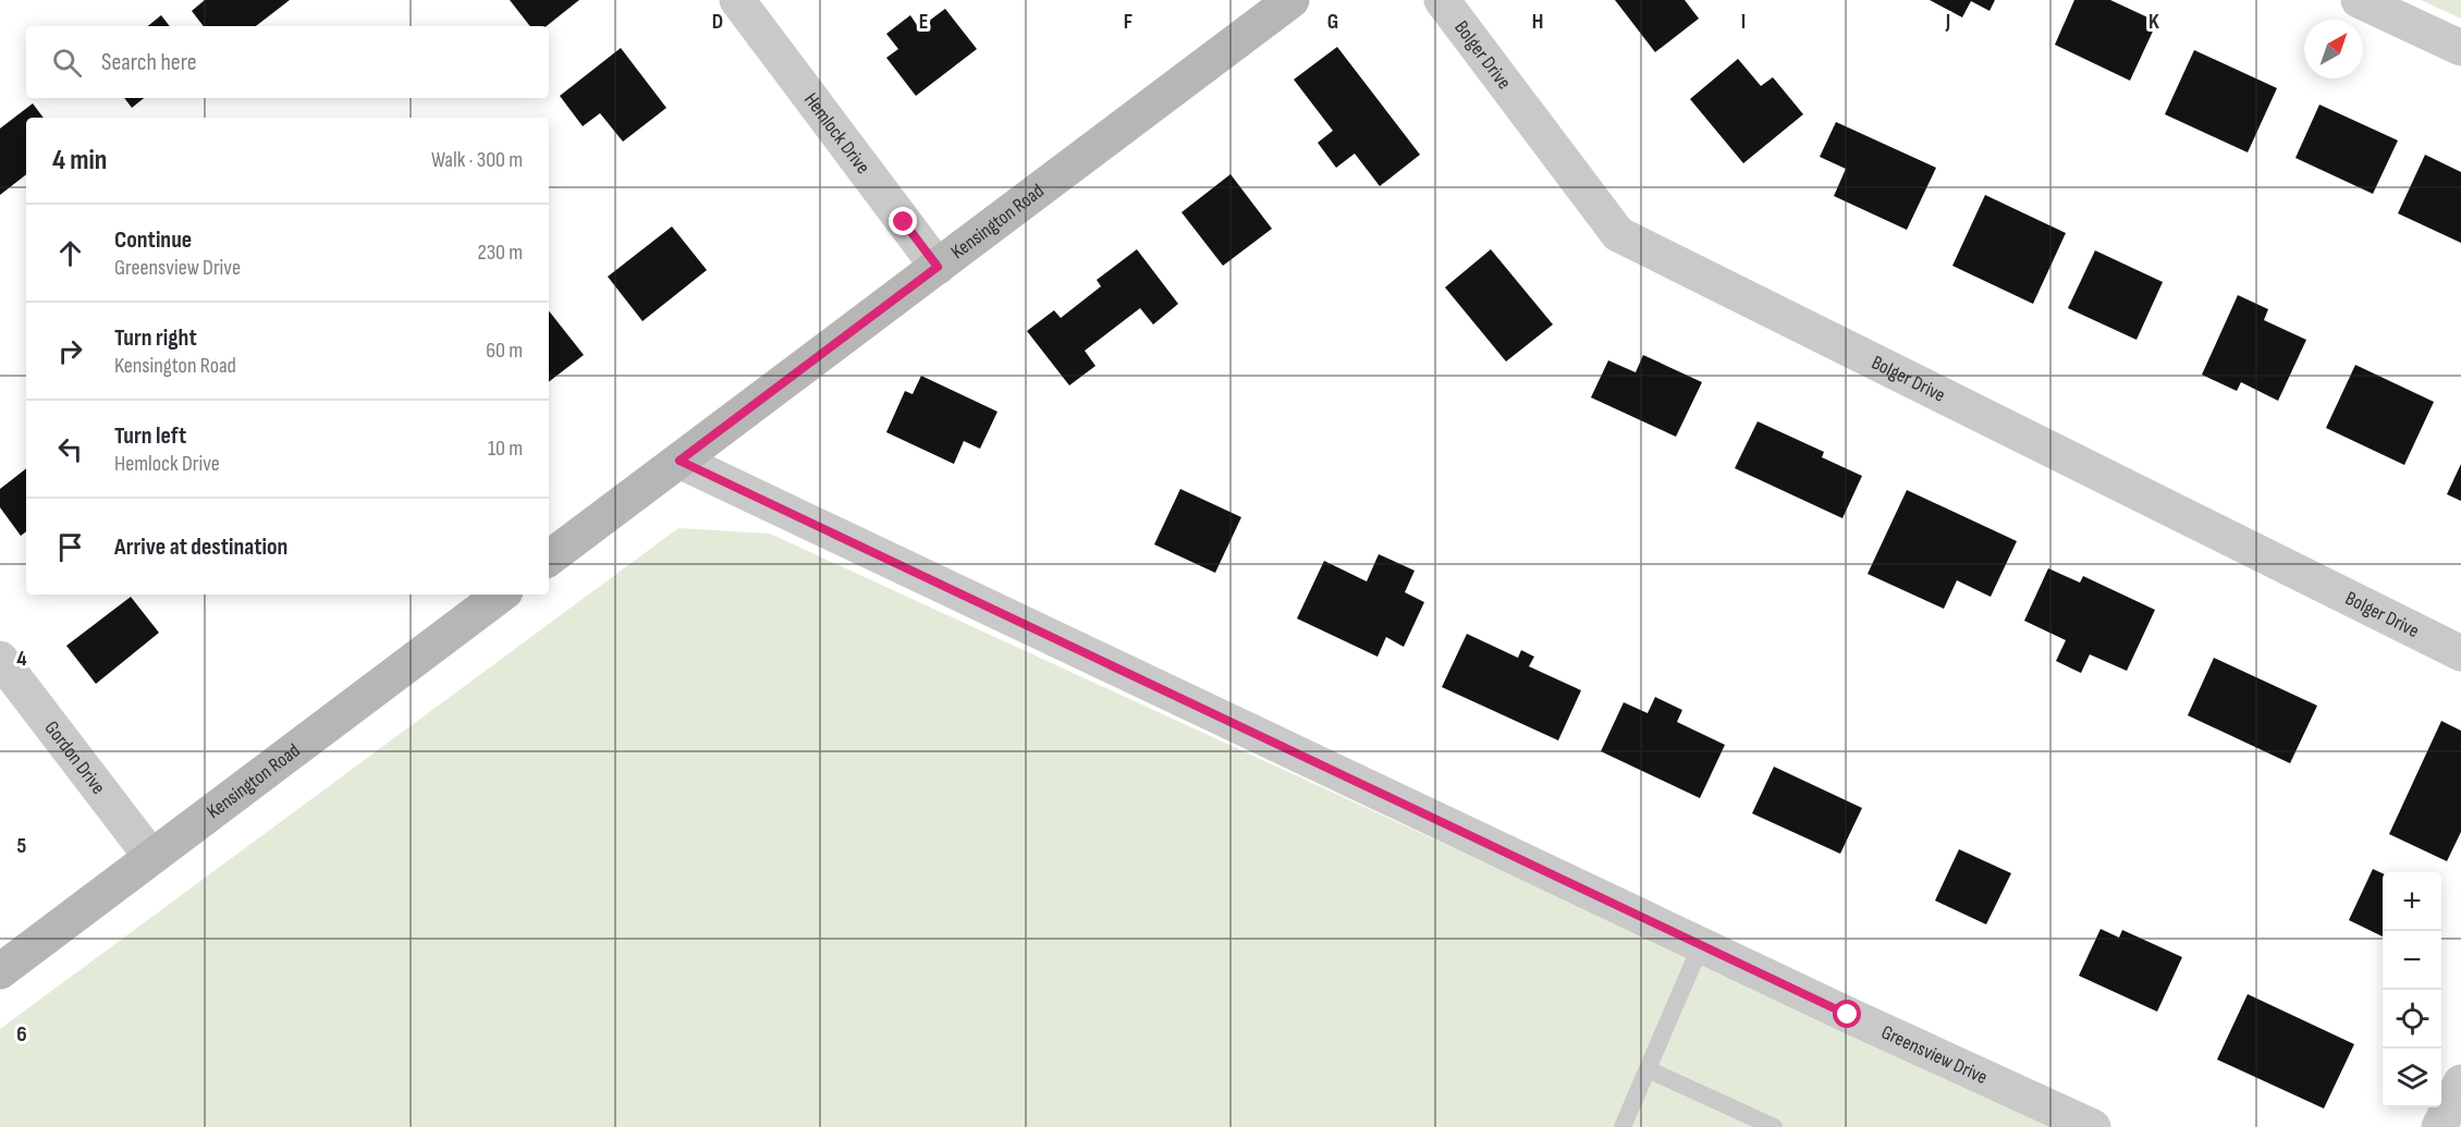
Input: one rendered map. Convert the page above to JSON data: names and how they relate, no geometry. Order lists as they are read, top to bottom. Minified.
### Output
{"streets":{"street":["Bolger Drive","Hemlock Drive","Kensington Road","Gordon Drive","Greensview Drive"]},"crossings":[["Hemlock Drive","Kensington Road"],["Kensington Road","Gordon Drive"],["Kensington Road","Greensview Drive"]],"north":"top right","page":{"search":"Search here","heading":["4 min","Walk · 300 m"],"list":[["Continue","Greensview Drive","230 m"],["Turn right","Kensington Road","60 m"],["Turn left","Hemlock Drive","10 m"],"Arrive at destination"],"map_buttons":["+","−"]},"grid":{"columns":["D","E","F","G","H","I","J","K"],"rows":["4","5","6"]}}
